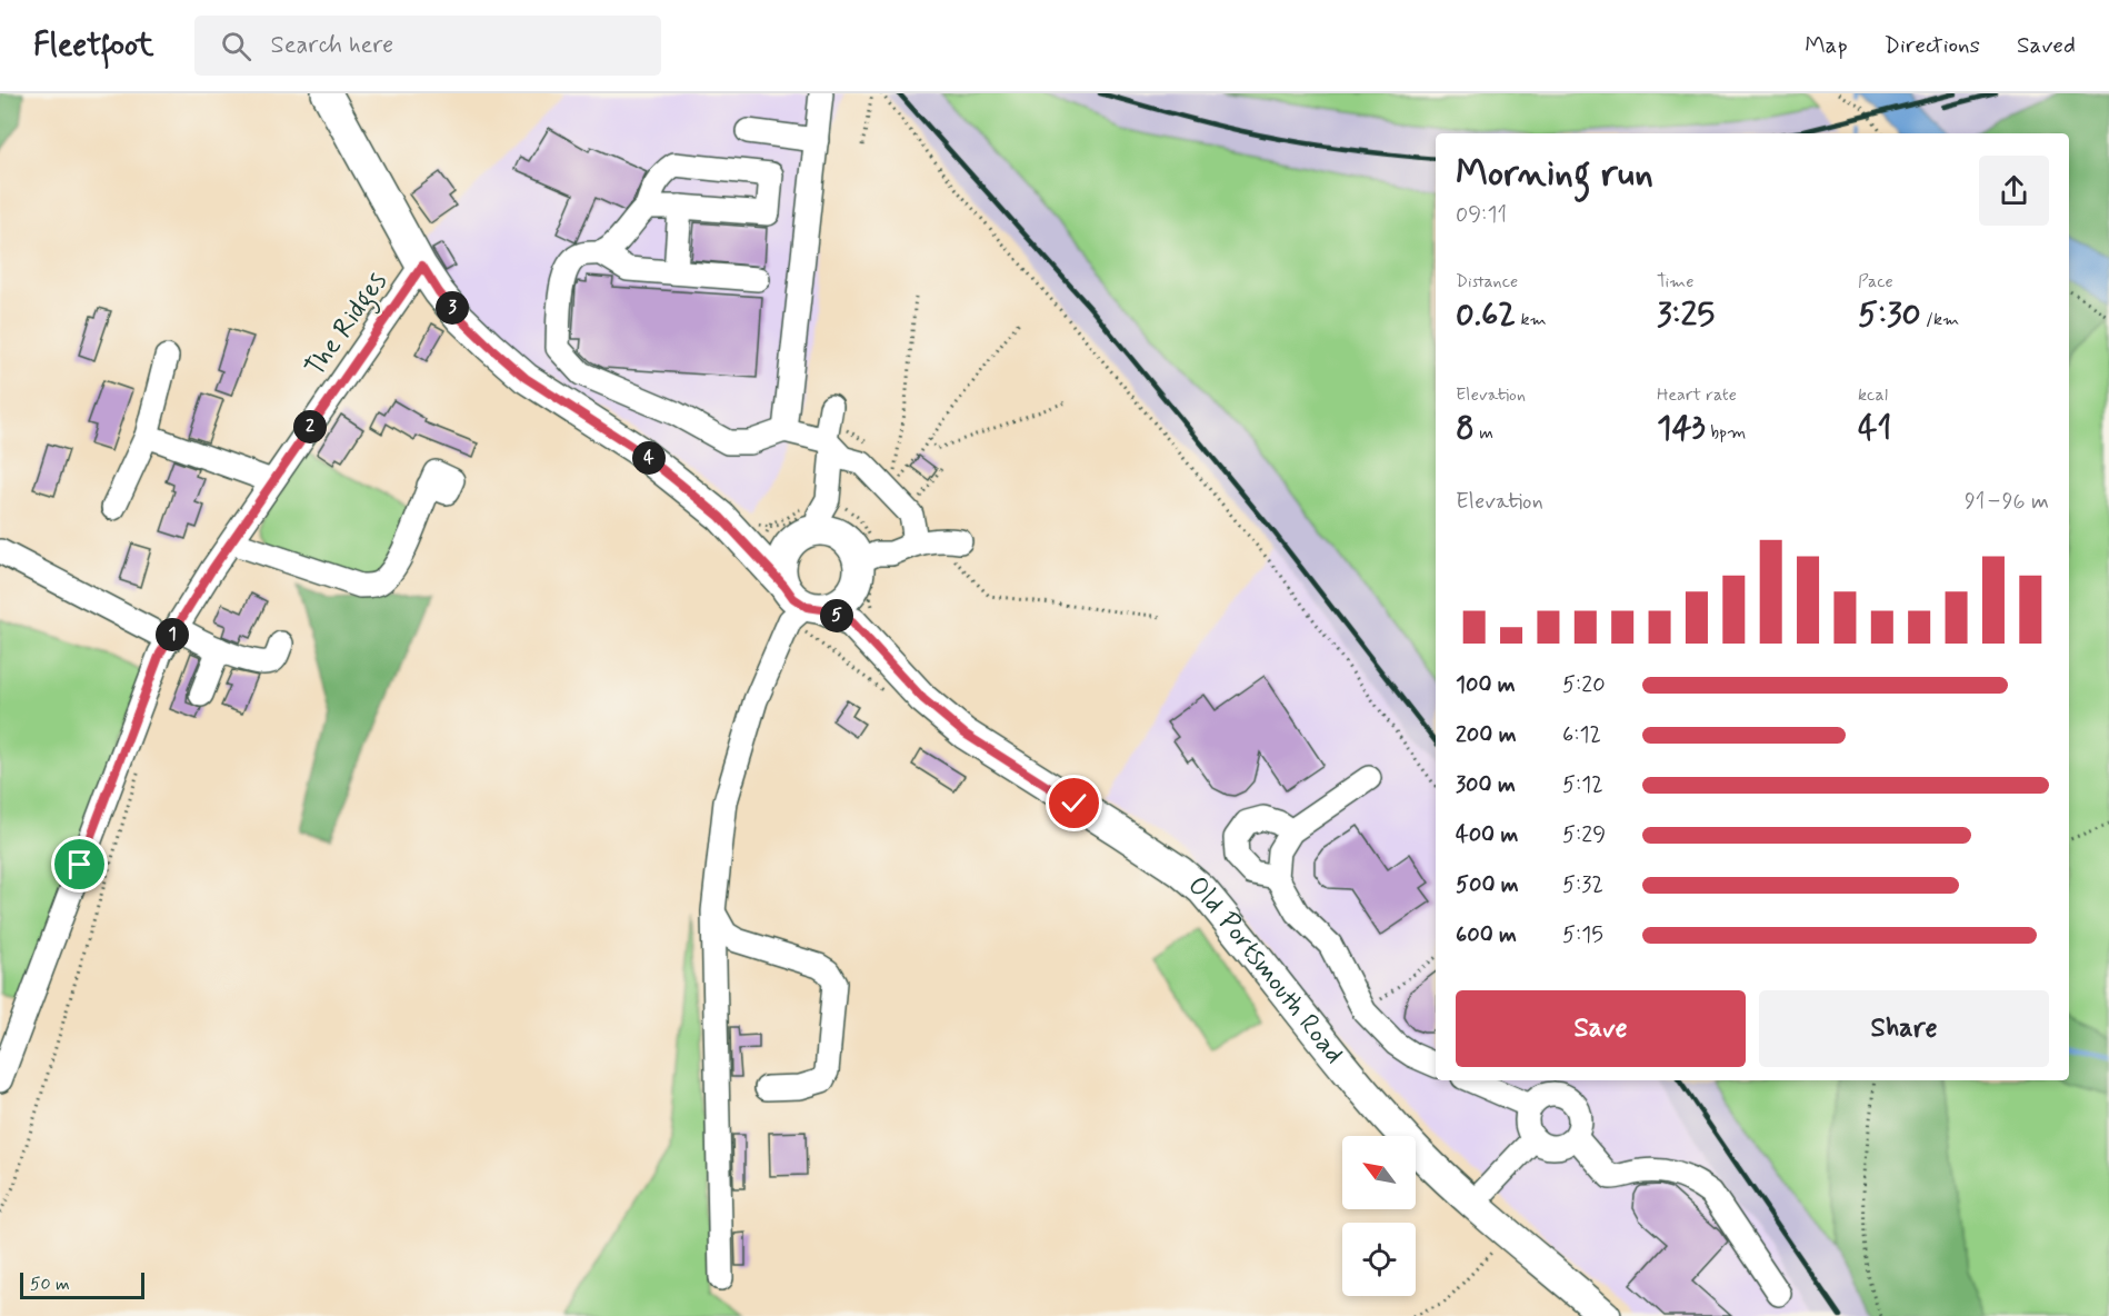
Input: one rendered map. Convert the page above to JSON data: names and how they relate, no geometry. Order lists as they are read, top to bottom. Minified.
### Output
{"streets":{"main road":["Old Portsmouth Road"],"street":["The Ridges"]},"scale_bar":"50 m","north":"top left","page":{"header":"Fleetfoot","search":"Search here","nav":["Map","Directions","Saved"],"heading":["Morning run","09:11"],"stats":[["Distance","0.62 km"],["Time","3:25"],["Pace","5:30 /km"],["Elevation","8 m"],["Heart rate","143 bpm"],["kcal","41"]],"pins":["3","2","4","5","1"],"chart":["Elevation","91–96 m"],"list":[{"name":"100 m","note":"5:20"},{"name":"200 m","note":"6:12"},{"name":"300 m","note":"5:12"},{"name":"400 m","note":"5:29"},{"name":"500 m","note":"5:32"},{"name":"600 m","note":"5:15"}],"buttons":["Save","Share"],"scale":"50 m"}}
